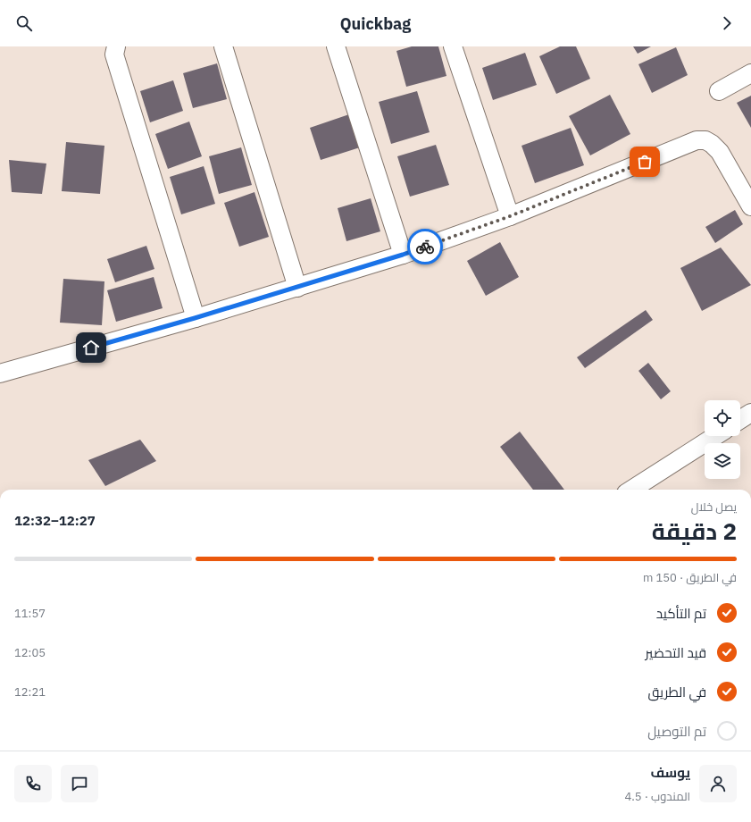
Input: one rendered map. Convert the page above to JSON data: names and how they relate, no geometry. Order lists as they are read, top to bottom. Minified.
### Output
{"page":{"header":"Quickbag","heading":["2 دقيقة","يصل خلال","12:27–12:32"],"panel":["يوسف","المندوب · 4.5"],"bar":"في الطريق · 150 m","list":[["تم التأكيد","11:57"],["قيد التحضير","12:05"],["في الطريق","12:21"],"تم التوصيل"]}}
